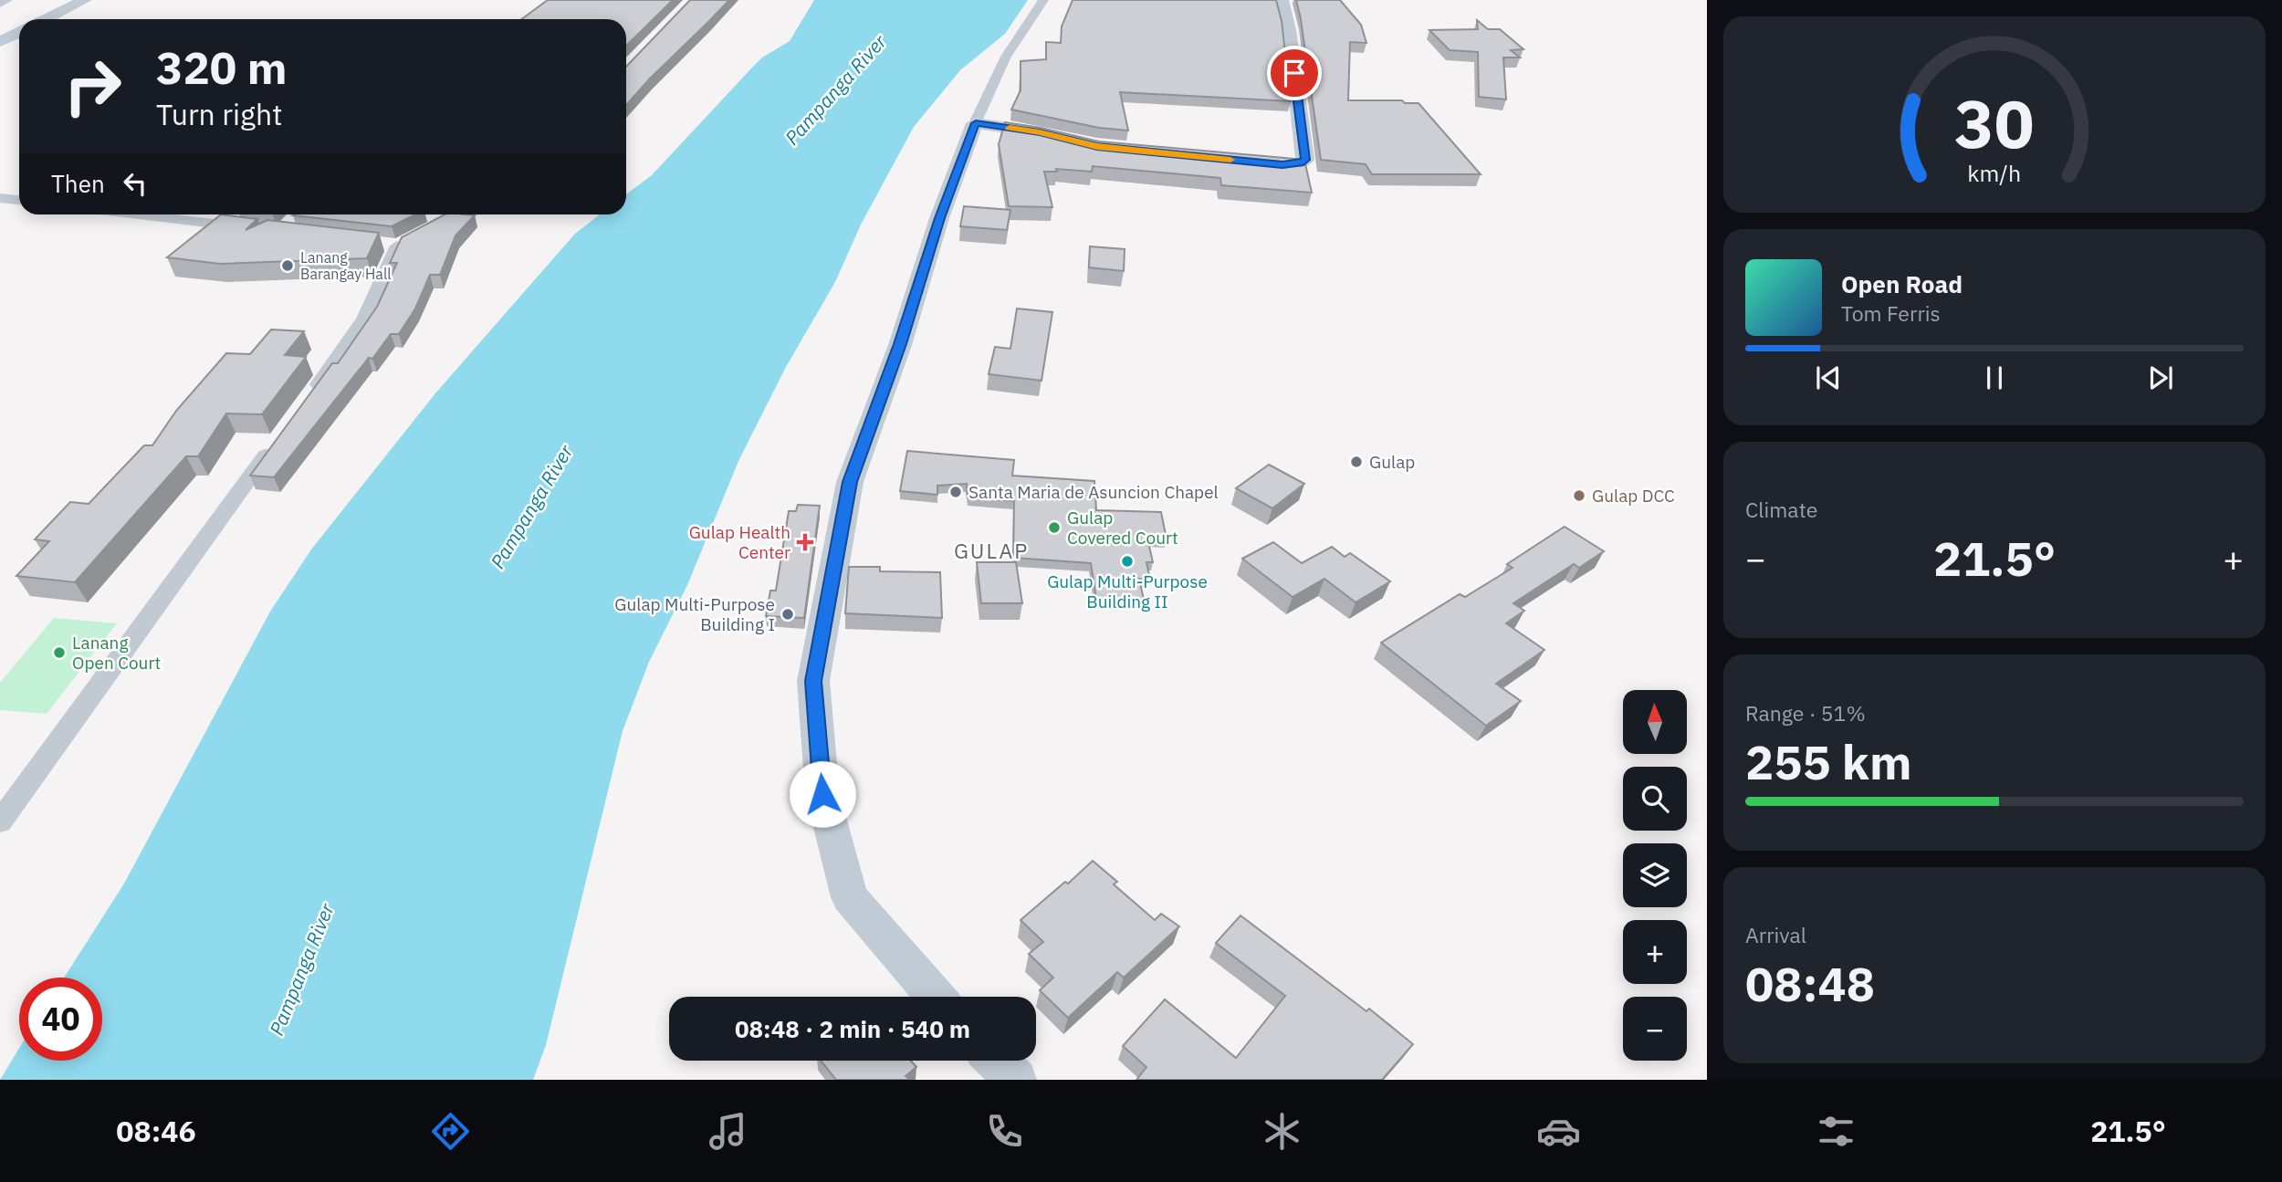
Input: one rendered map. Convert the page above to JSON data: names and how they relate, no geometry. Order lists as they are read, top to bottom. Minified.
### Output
{"districts":["GULAP"],"water":["Pampanga River"],"places":{"other":["Lanang Barangay Hall","Gulap","Santa Maria de Asuncion Chapel","Gulap DCC","Gulap Covered Court","Gulap Multi-Purpose Building II","Gulap Multi-Purpose Building I","Lanang Open Court"],"health":["Gulap Health Center"]},"north":"top","page":{"turn":["320 m","Turn right"],"then":"Then","song":["Open Road","Tom Ferris"],"tile":["Climate",["Range · 51%","255 km"],["Arrival","08:48"]],"heat":["−","21.5°","+"],"map_buttons":["+","−"],"limit":"40","trip":"08:48 · 2 min · 540 m","tabs":["08:46","21.5°"],"gauge":["30","km/h"]}}
